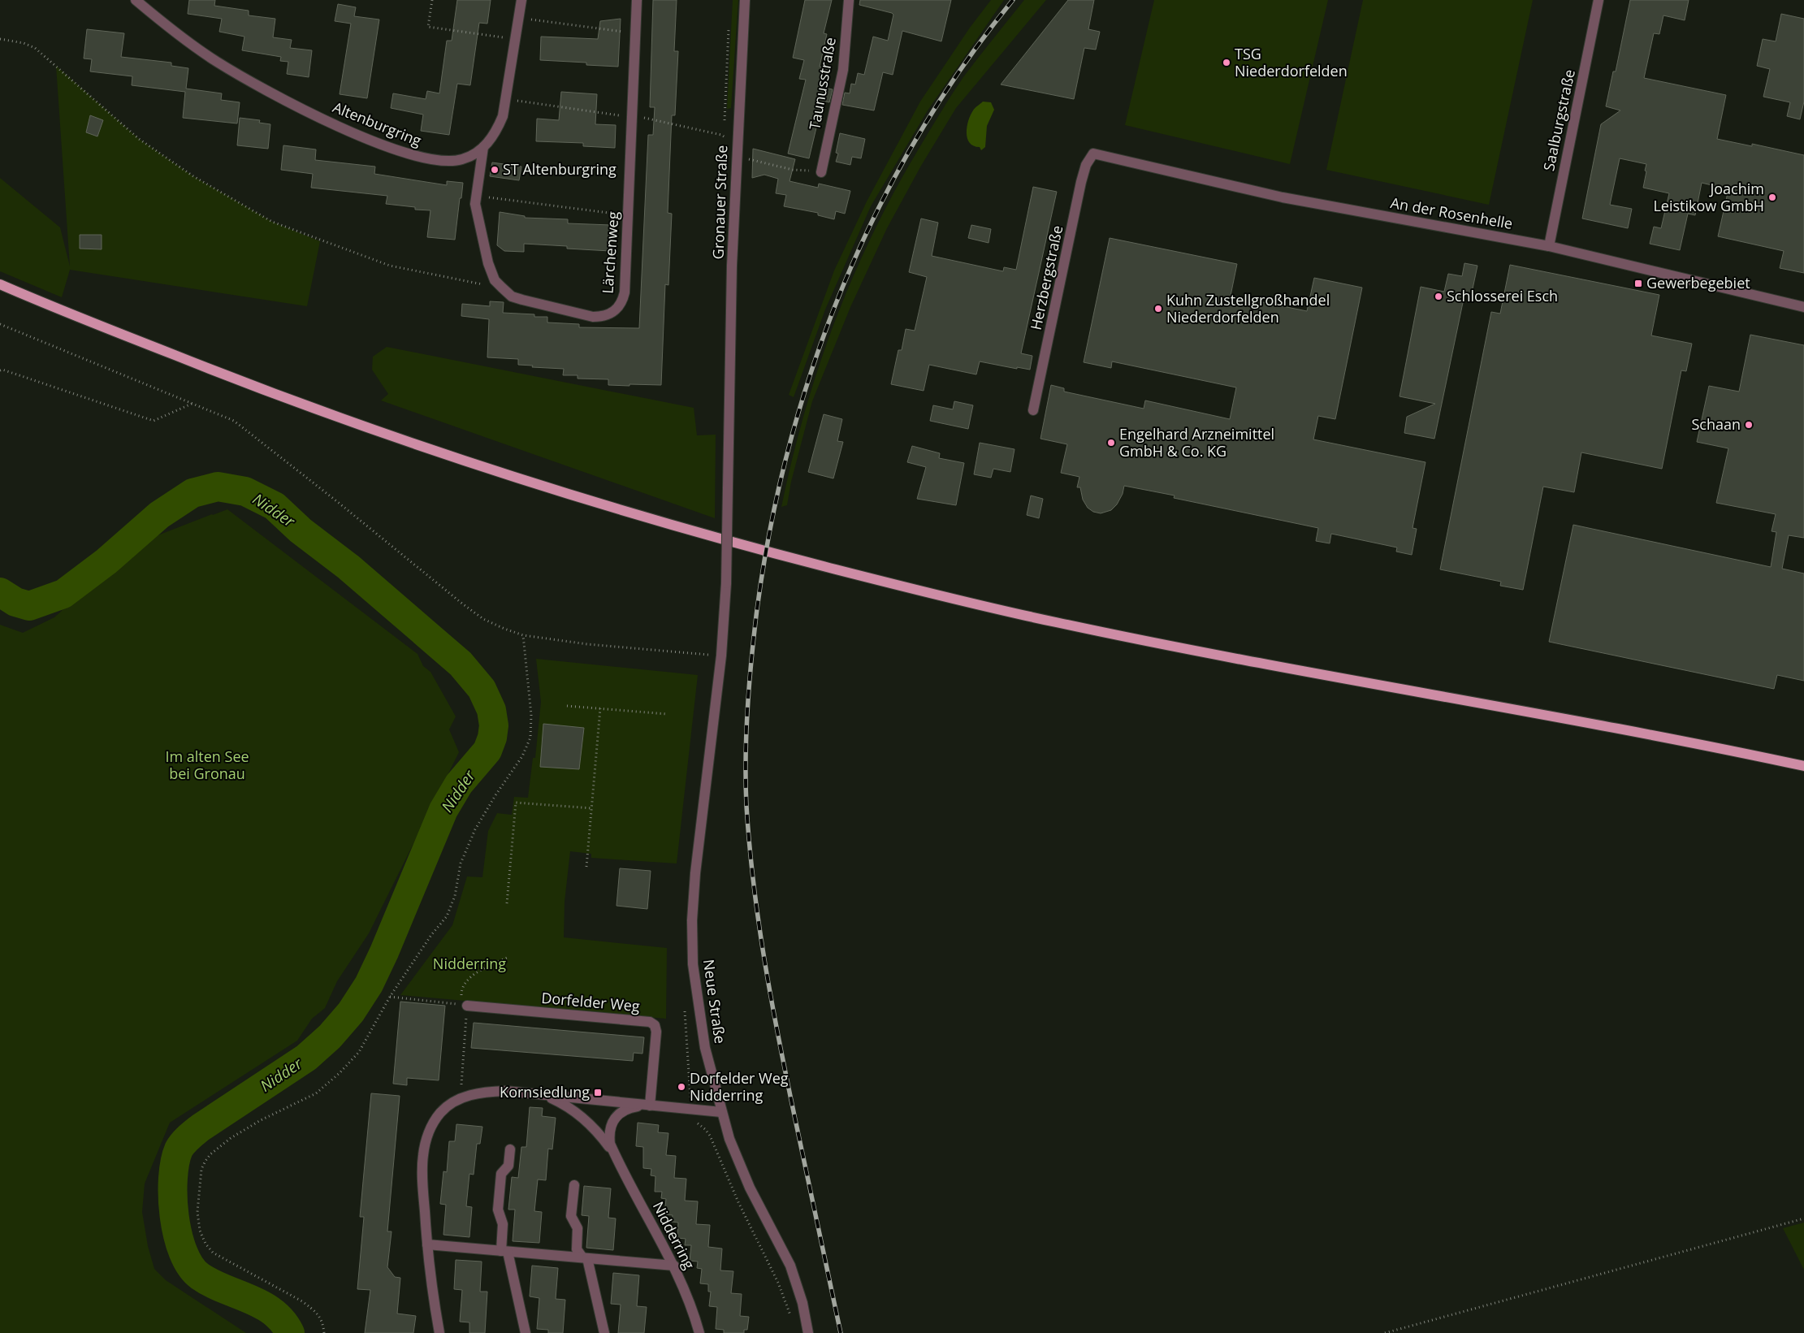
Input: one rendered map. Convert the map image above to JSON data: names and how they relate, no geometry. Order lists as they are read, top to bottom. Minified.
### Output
{"streets":{"street":["Taunusstraße","Saalburgstraße","Altenburgring","Gronauer Straße","An der Rosenhelle","Lärchenweg","Herzbergstraße","Neue Straße","Dorfelder Weg","Nidderring"]},"crossings":[["Saalburgstraße","An der Rosenhelle"],["Altenburgring","Lärchenweg"],["Gronauer Straße","Neue Straße"],["An der Rosenhelle","Herzbergstraße"],["Neue Straße","Nidderring"],["Dorfelder Weg","Nidderring"]],"water":["Nidder"],"parks":["Im alten See bei Gronau","Nidderring"],"places":{"other":["TSG Niederdorfelden","ST Altenburgring","Joachim Leistikow GmbH","Schlosserei Esch","Kuhn Zustellgroßhandel Niederdorfelden","Schaan","Engelhard Arzneimittel GmbH & Co. KG","Dorfelder Weg Nidderring"],"transit":["Gewerbegebiet","Kornsiedlung"]}}
